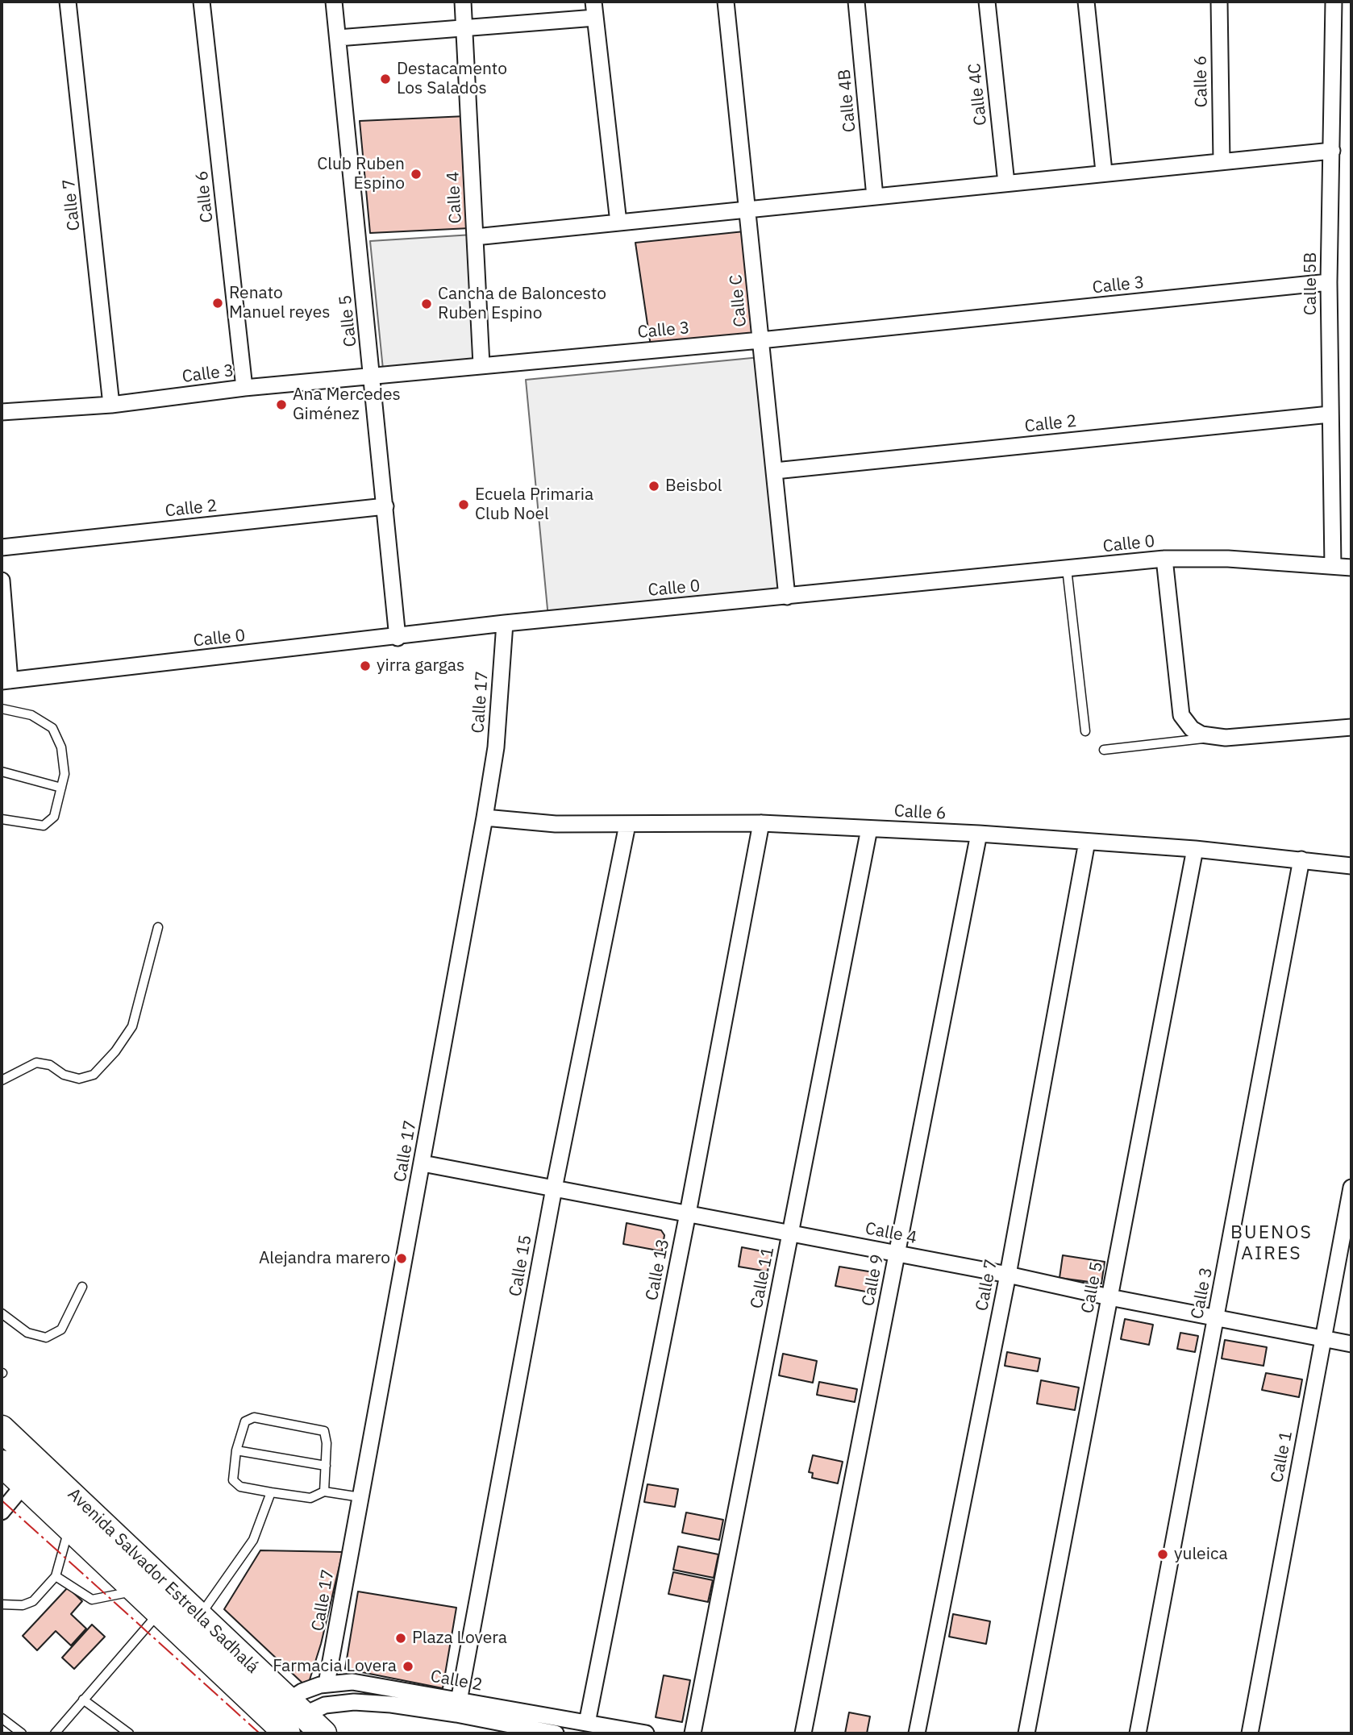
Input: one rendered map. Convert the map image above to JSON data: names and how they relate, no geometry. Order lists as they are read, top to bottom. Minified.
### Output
{"streets":{"highway":["Avenida Salvador Estrella Sadhalá"],"street":["Calle 6","Calle 4C","Calle 4B","Calle 4","Calle 7","Calle 5B","Calle 3","Calle C","Calle 5","Calle 2","Calle 0","Calle 17","Calle 15","Calle 13","Calle 11","Calle 9","Calle 1"]},"crossings":[["Calle 6","Calle 7"],["Calle 6","Calle 3"],["Calle 6","Calle 5"],["Calle 6","Calle 17"],["Calle 6","Calle 15"],["Calle 6","Calle 13"],["Calle 6","Calle 11"],["Calle 6","Calle 9"],["Calle 4","Calle 7"],["Calle 4","Calle 3"],["Calle 4","Calle 5"],["Calle 4","Calle 17"],["Calle 4","Calle 15"],["Calle 4","Calle 13"],["Calle 4","Calle 11"],["Calle 4","Calle 9"],["Calle 4","Calle 1"],["Calle 7","Calle 3"],["Calle 5B","Calle 3"],["Calle 5B","Calle 2"],["Calle 5B","Calle 0"],["Calle 3","Calle C"],["Calle 3","Calle 5"],["Calle C","Calle 2"],["Calle C","Calle 0"],["Calle 5","Calle 2"],["Calle 5","Calle 0"],["Calle 2","Calle 17"],["Calle 2","Calle 15"],["Calle 2","Calle 13"],["Calle 2","Avenida Salvador Estrella Sadhalá"],["Calle 0","Calle 17"]],"districts":["BUENOS AIRES"],"places":["Destacamento Los Salados","Club Ruben Espino","Renato Manuel reyes","Cancha de Baloncesto Ruben Espino","Ana Mercedes Giménez","Beisbol","Ecuela Primaria Club Noel","yirra gargas","Alejandra marero","yuleica","Plaza Lovera","Farmacia Lovera"]}
